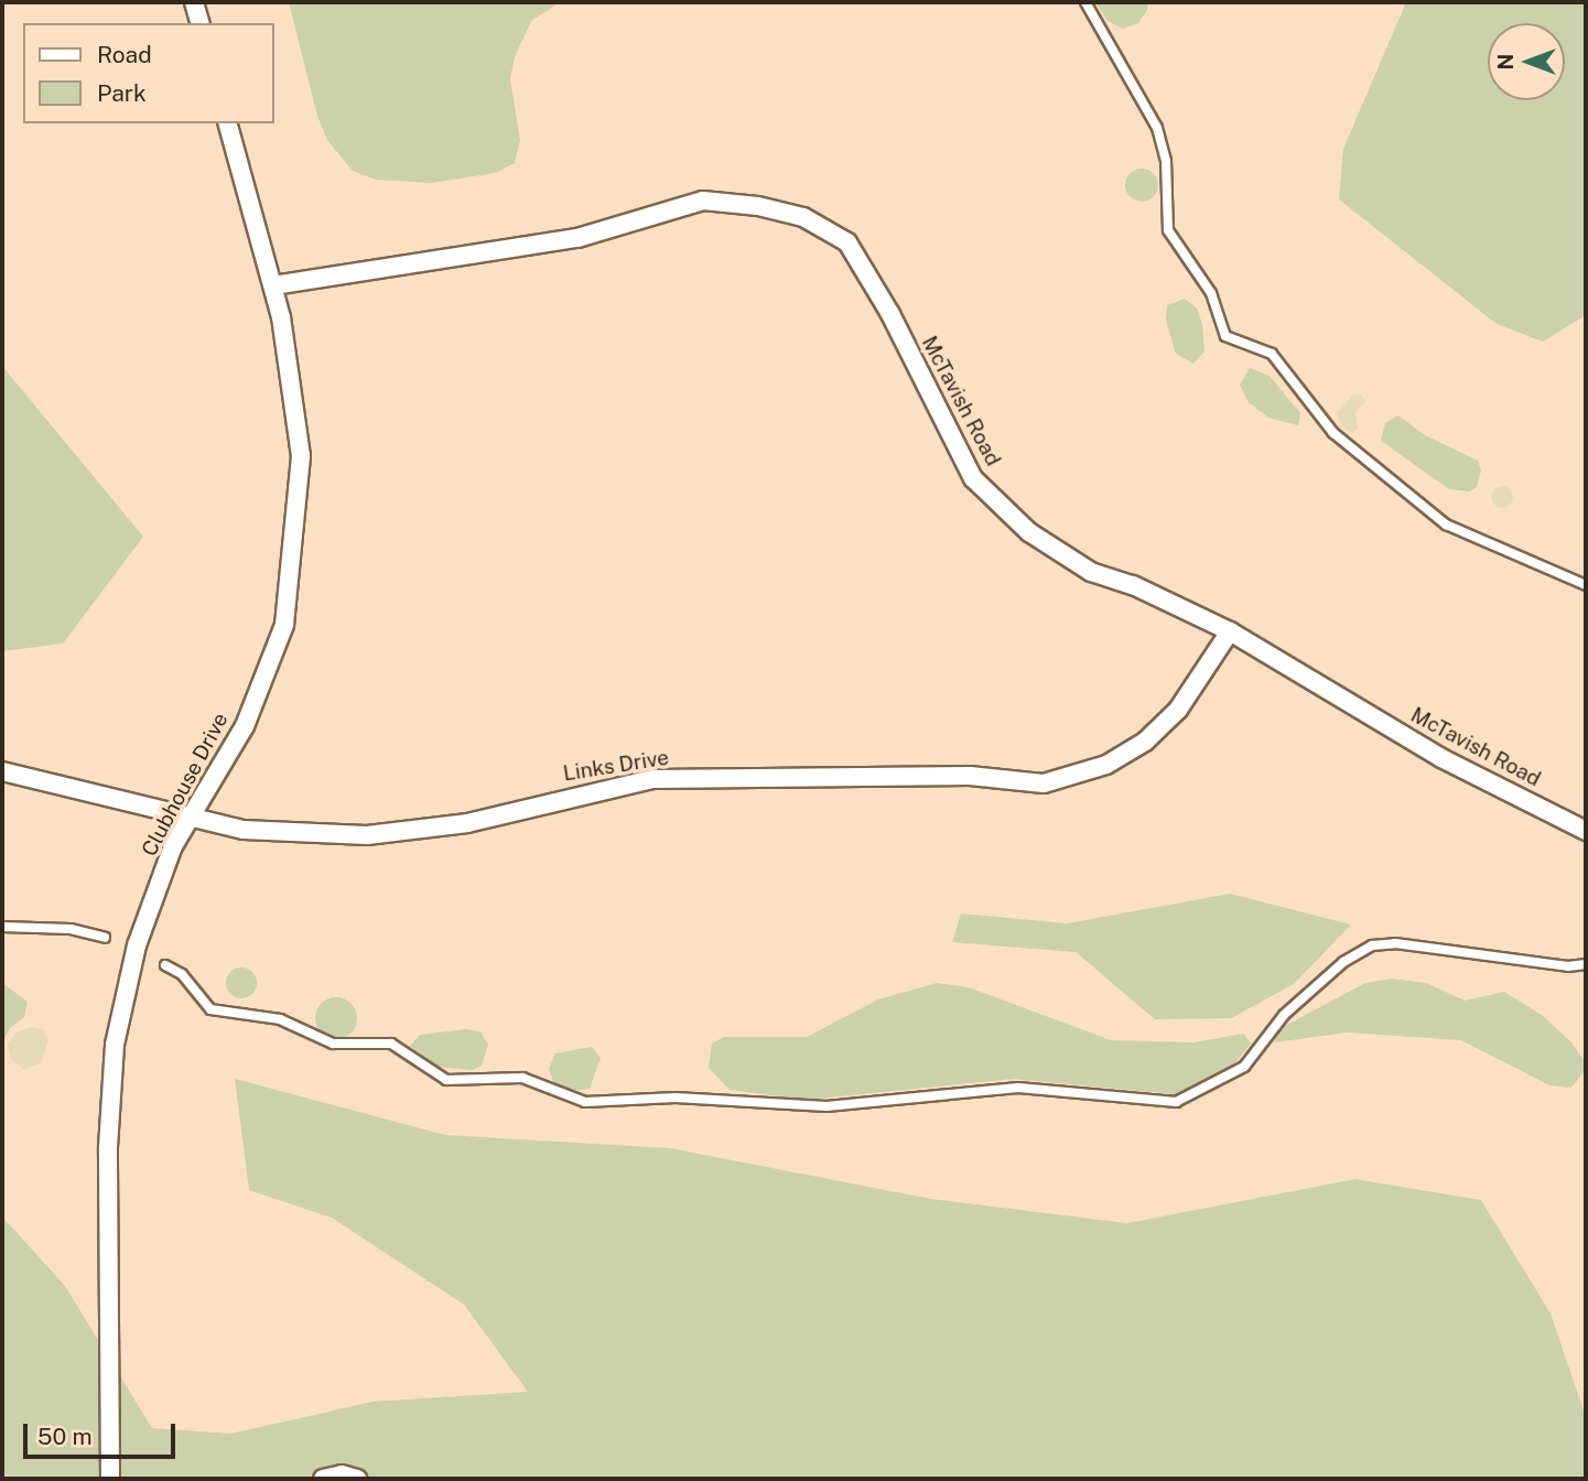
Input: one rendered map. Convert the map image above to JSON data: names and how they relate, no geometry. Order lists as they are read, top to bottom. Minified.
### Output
{"streets":{"street":["McTavish Road","Links Drive","Clubhouse Drive"]},"crossings":[["McTavish Road","Links Drive"],["McTavish Road","Clubhouse Drive"],["Links Drive","Clubhouse Drive"]],"legend":["Road","Park"],"scale_bar":"50 m","north":"left"}
